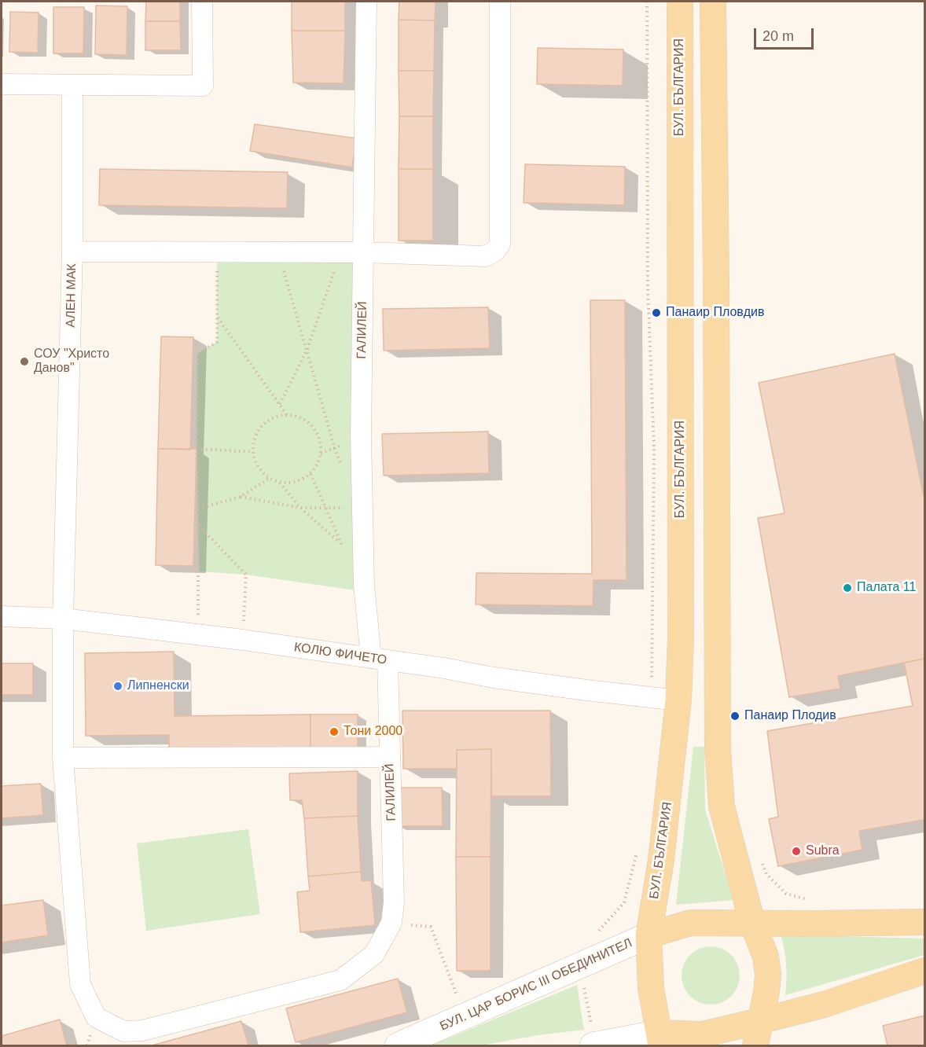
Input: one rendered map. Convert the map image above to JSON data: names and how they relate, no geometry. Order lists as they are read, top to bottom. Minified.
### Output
{"streets":{"main road":["БУЛ. БЪЛГАРИЯ","БУЛ. ЦАР БОРИС III ОБЕДИНИТЕЛ"],"street":["АЛЕН МАК","ГАЛИЛЕЙ","КОЛЮ ФИЧЕТО"]},"crossings":[["БУЛ. БЪЛГАРИЯ","КОЛЮ ФИЧЕТО"],["БУЛ. БЪЛГАРИЯ","БУЛ. ЦАР БОРИС III ОБЕДИНИТЕЛ"],["АЛЕН МАК","ГАЛИЛЕЙ"],["АЛЕН МАК","КОЛЮ ФИЧЕТО"],["ГАЛИЛЕЙ","КОЛЮ ФИЧЕТО"]],"places":["Панаир Пловдив","СОУ \"Христо Данов\"","Палата 11","Липненски","Панаир Плодив","Тони 2000","Subra"],"scale_bar":"20 m"}
